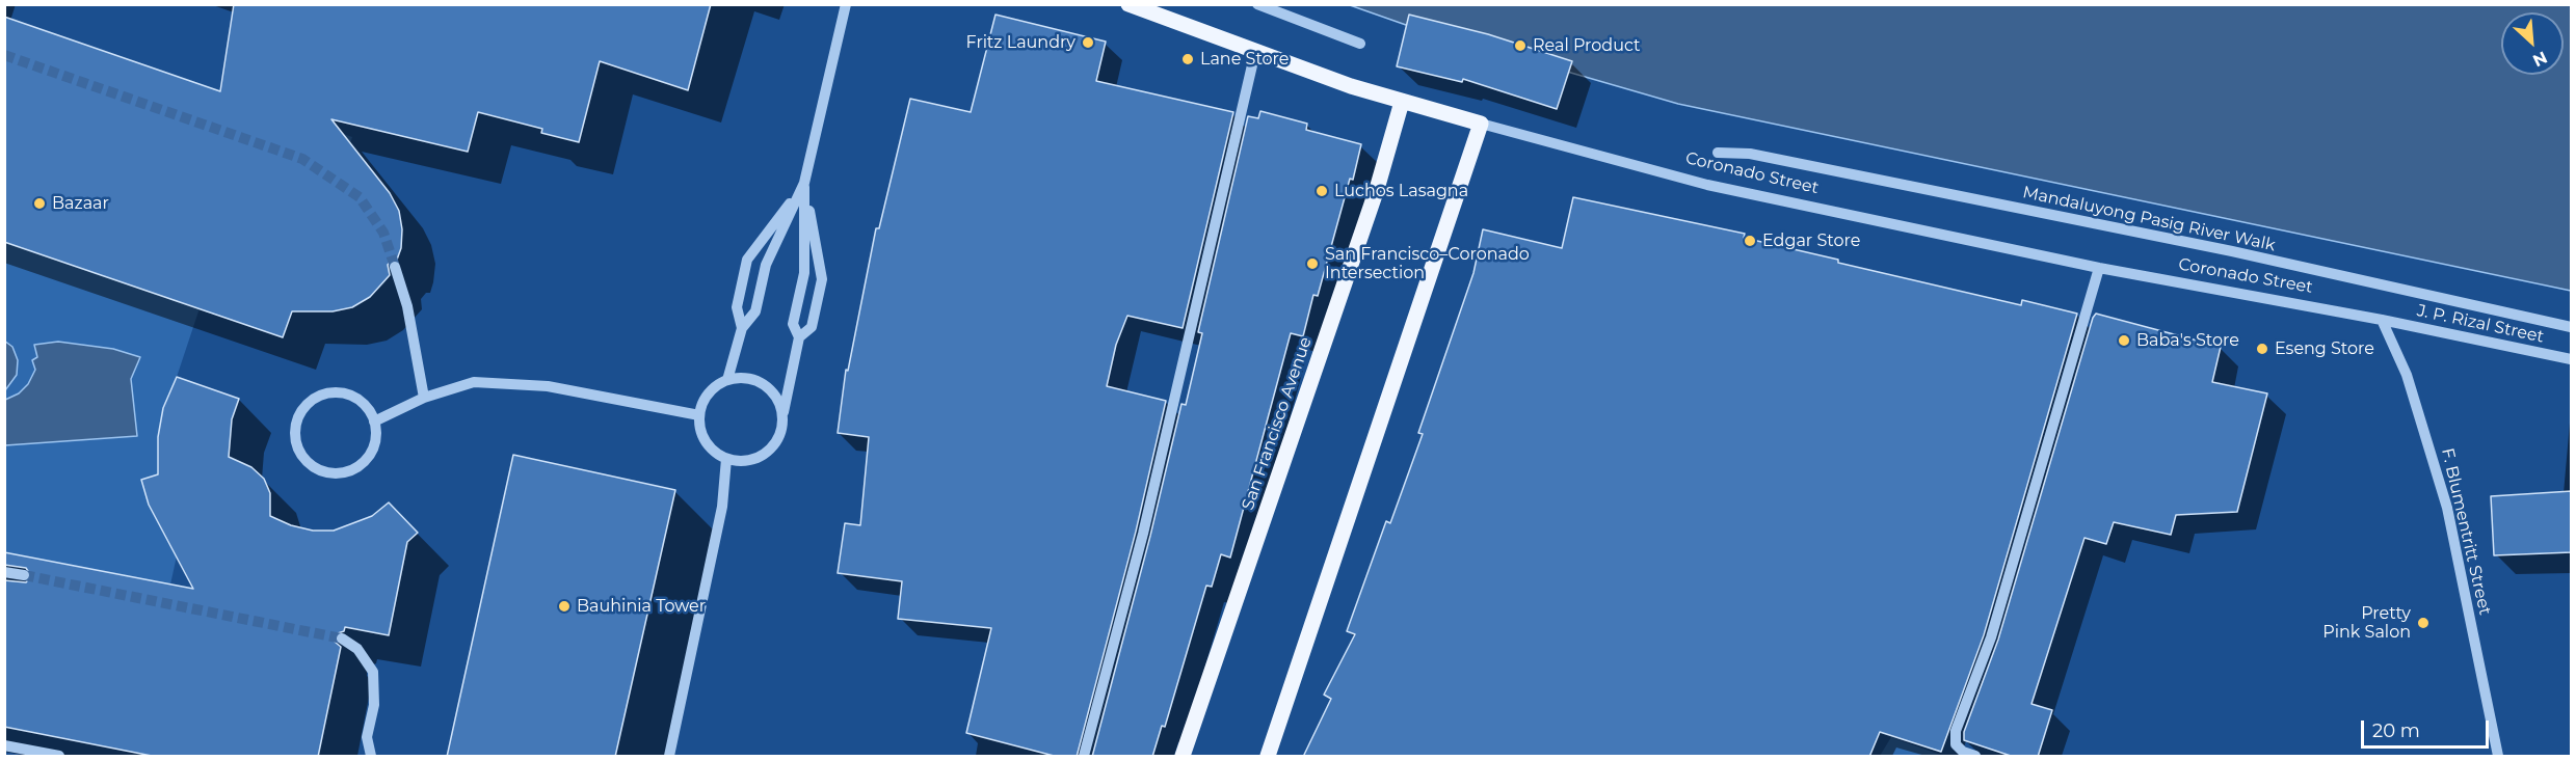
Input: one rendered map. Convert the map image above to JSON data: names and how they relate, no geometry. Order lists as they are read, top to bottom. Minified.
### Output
{"streets":{"main road":["Coronado Street","San Francisco Avenue"],"street":["Mandaluyong Pasig River Walk","J. P. Rizal Street","F. Blumentritt Street"]},"crossings":[["Coronado Street","J. P. Rizal Street"],["Coronado Street","San Francisco Avenue"],["Coronado Street","F. Blumentritt Street"],["J. P. Rizal Street","F. Blumentritt Street"]],"places":["Fritz Laundry","Real Product","Lane Store","Luchos Lasagna","Bazaar","Edgar Store","San Francisco–Coronado Intersection","Baba's Store","Eseng Store","Bauhinia Tower","Pretty Pink Salon"],"scale_bar":"20 m","north":"bottom right"}
